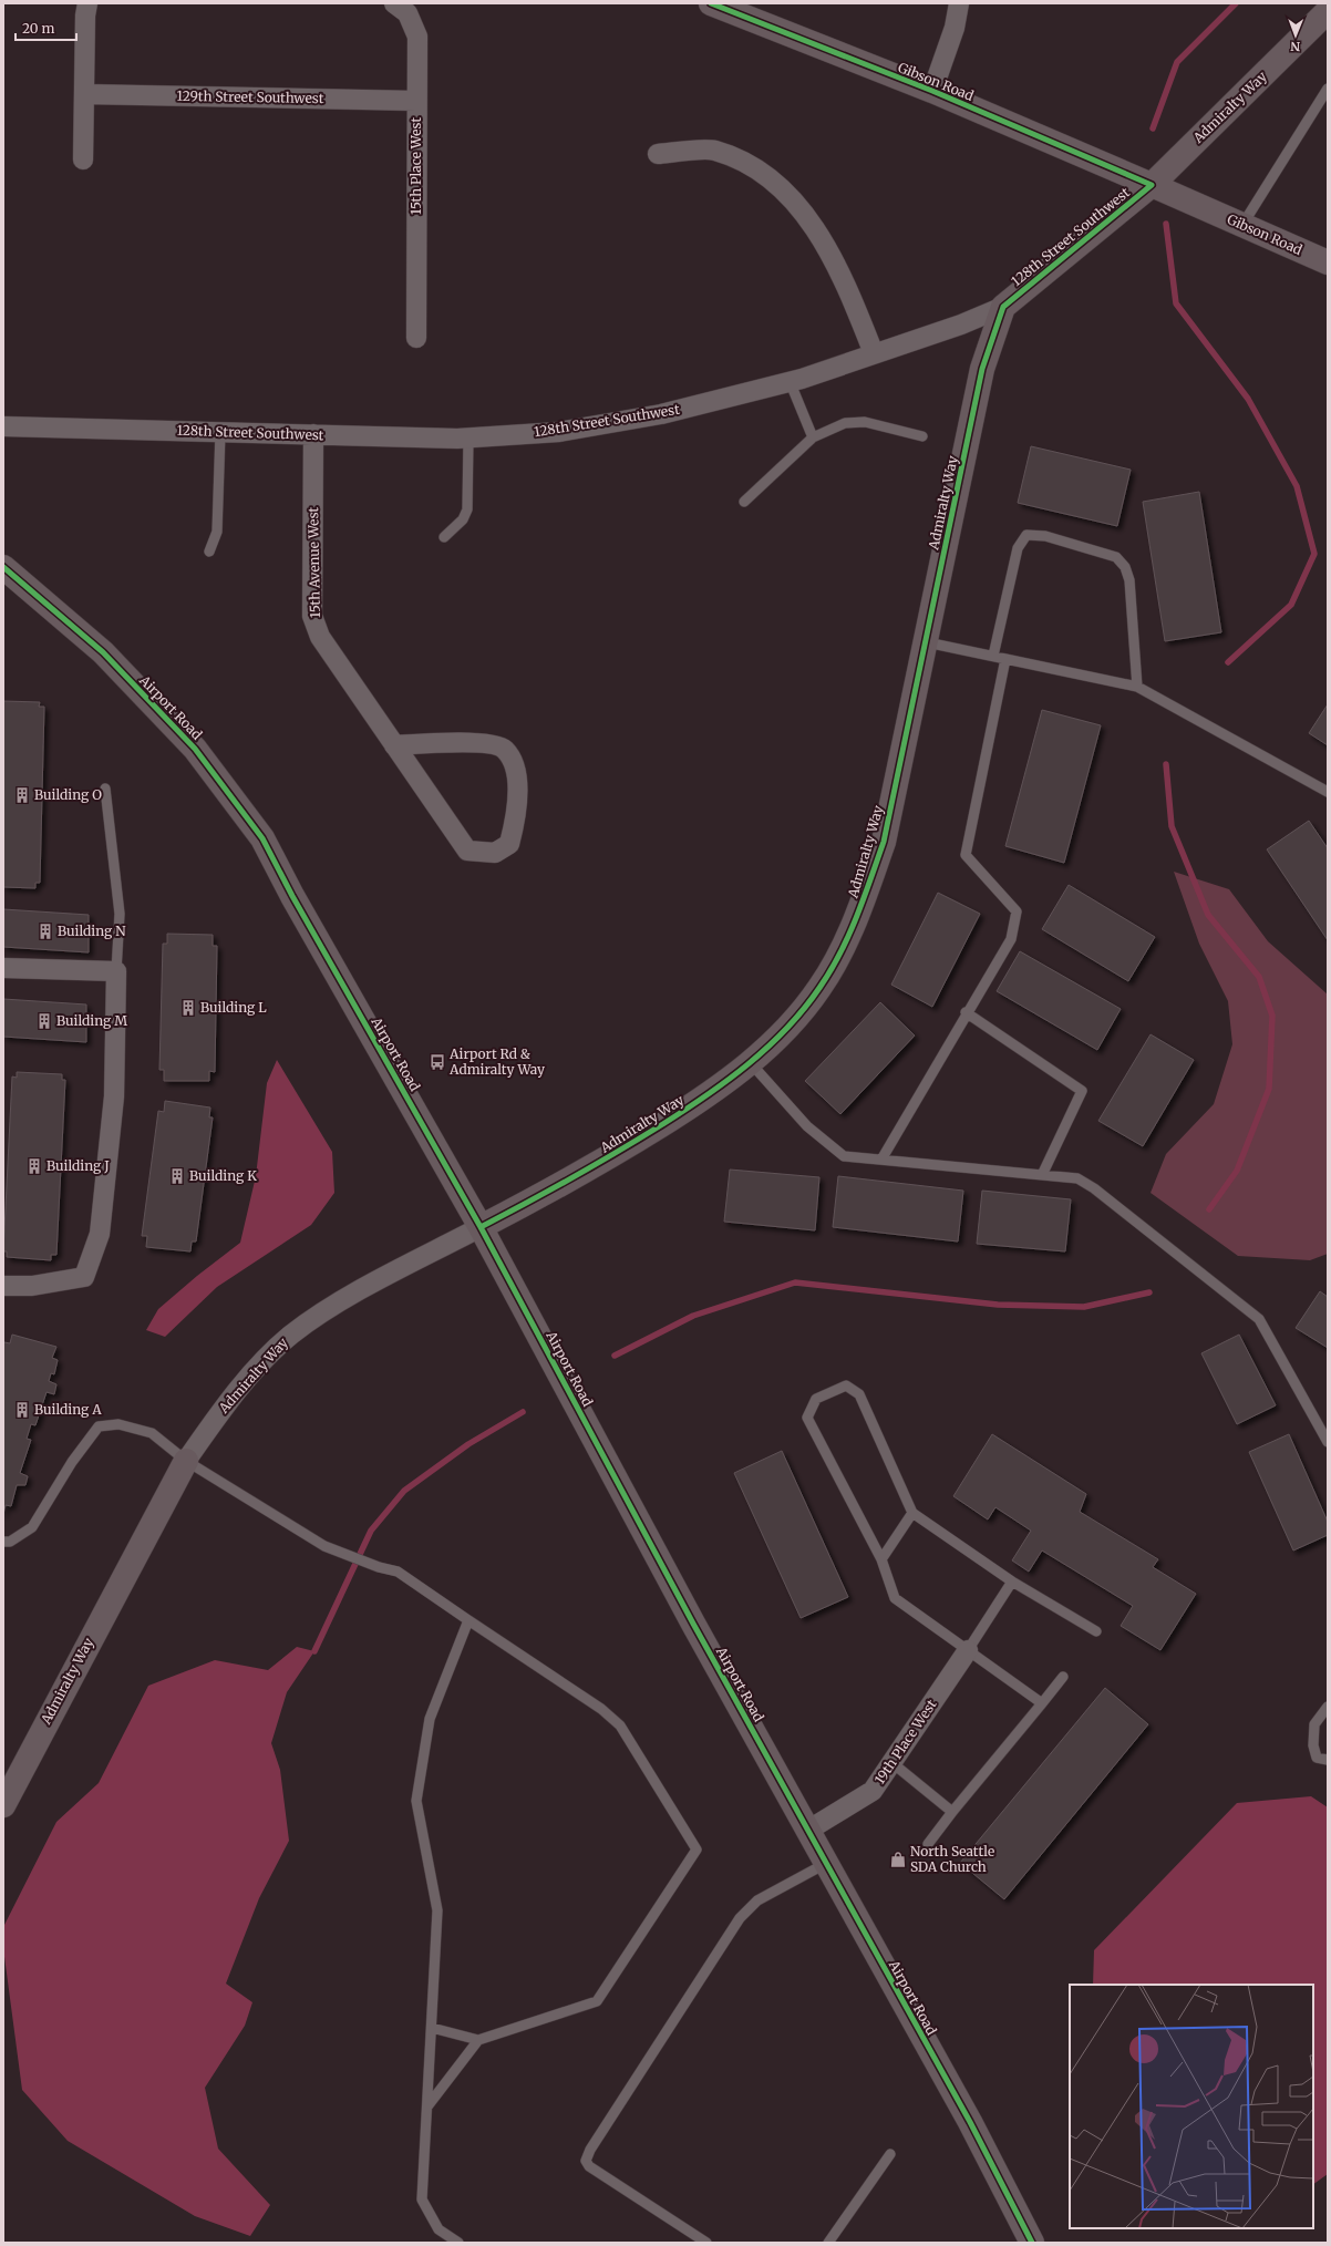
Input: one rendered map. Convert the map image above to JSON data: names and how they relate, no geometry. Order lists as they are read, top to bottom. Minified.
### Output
{"streets":{"street":["Gibson Road","129th Street Southwest","Admiralty Way","15th Place West","128th Street Southwest","15th Avenue West","Airport Road","19th Place West"]},"crossings":[["Gibson Road","Admiralty Way"],["Gibson Road","128th Street Southwest"],["129th Street Southwest","15th Place West"],["Admiralty Way","128th Street Southwest"],["Admiralty Way","Airport Road"],["128th Street Southwest","15th Avenue West"],["Airport Road","19th Place West"]],"places":{"building":["Building O","Building N","Building L","Building M","Building J","Building K","Building A"],"bus stop":["Airport Rd & Admiralty Way"],"shop":["North Seattle SDA Church"]},"scale_bar":"20 m","north":"bottom"}
